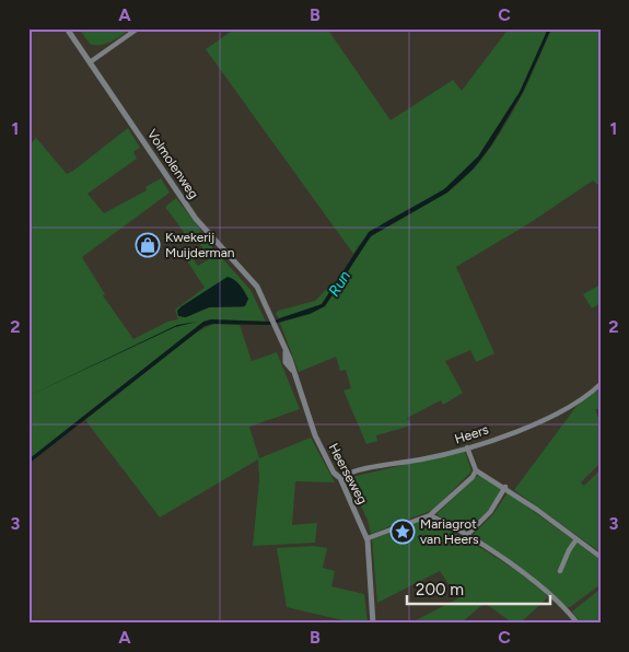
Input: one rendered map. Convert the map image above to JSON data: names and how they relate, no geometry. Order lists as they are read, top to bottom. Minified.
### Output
{"streets":{"street":["Volmolenweg","Heers","Heerseweg"]},"crossings":[["Volmolenweg","Heerseweg"],["Heers","Heerseweg"]],"water":["Run"],"places":{"shop":["Kwekerij Muijderman"],"place":["Mariagrot van Heers"]},"scale_bar":"200 m","grid":{"columns":["A","B","C"],"rows":["1","2","3"]}}
